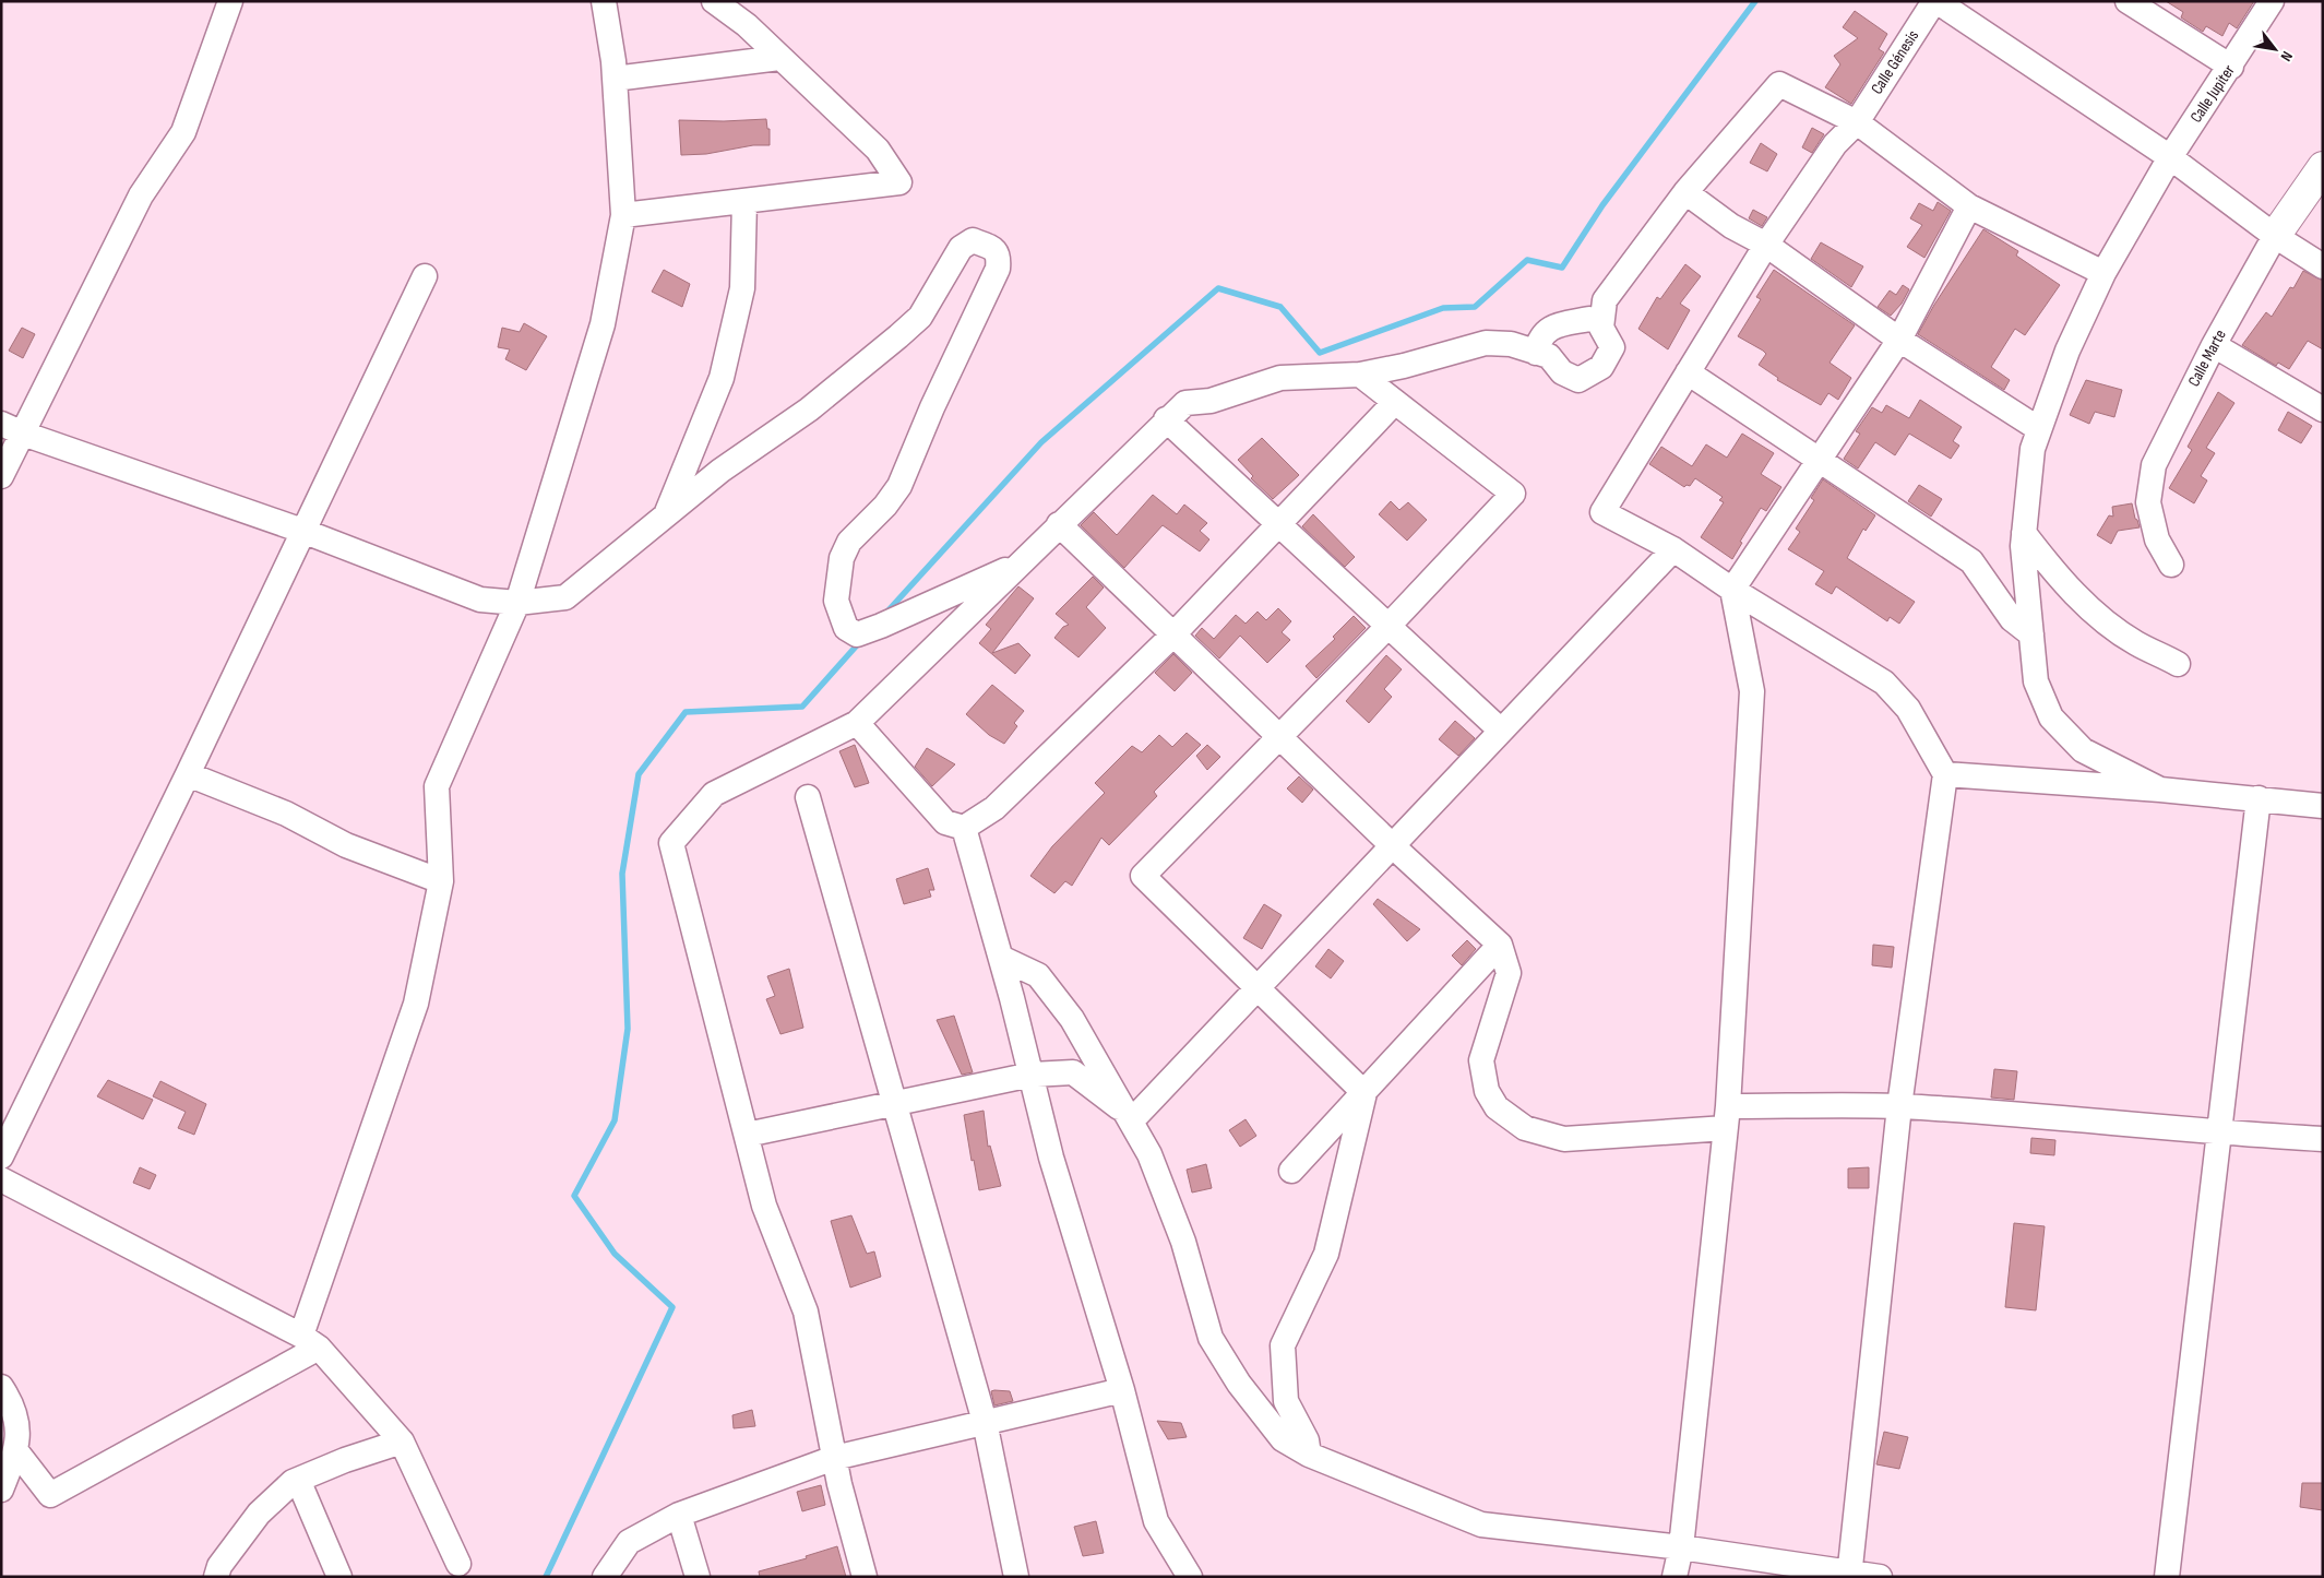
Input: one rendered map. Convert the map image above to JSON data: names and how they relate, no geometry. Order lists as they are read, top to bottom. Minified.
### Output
{"streets":{"street":["Calle Génesis","Calle Jupiter","Calle Marte"]},"north":"bottom right"}
